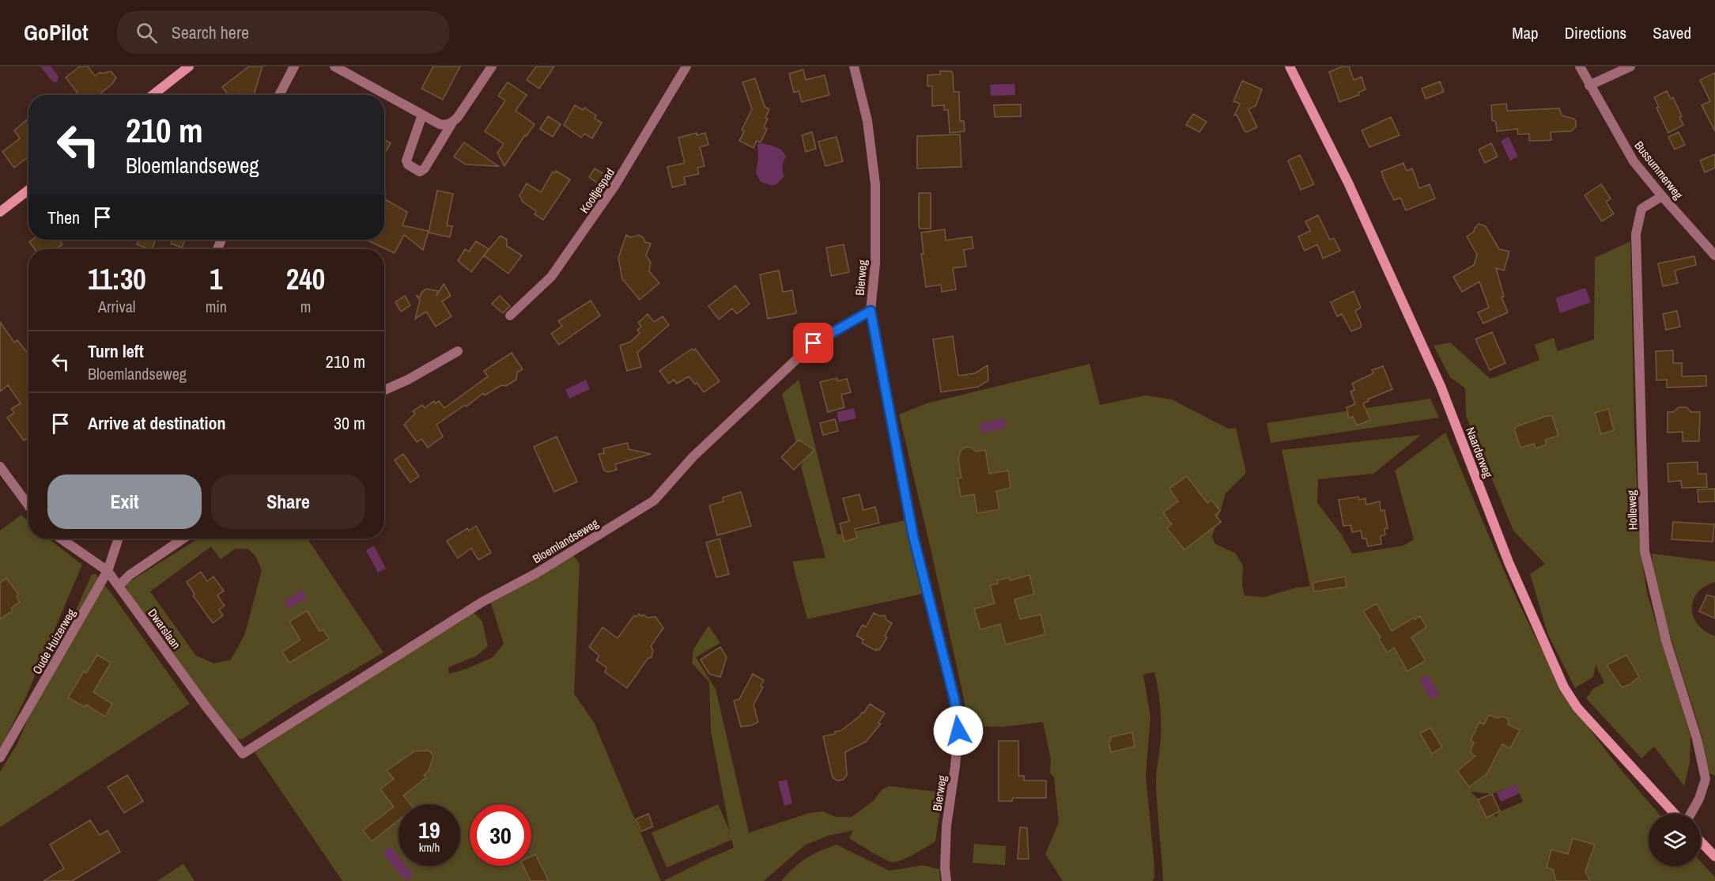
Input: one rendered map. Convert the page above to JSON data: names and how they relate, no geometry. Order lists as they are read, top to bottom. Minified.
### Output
{"streets":{"main road":["Naarderweg"],"street":["Bussummerweg","Kooltjespad","Bierweg","Holleweg","Bloemlandseweg","Dwarslaan","Oude Huizerweg"]},"crossings":[["Bussummerweg","Holleweg"],["Bierweg","Bloemlandseweg"],["Bloemlandseweg","Dwarslaan"],["Dwarslaan","Oude Huizerweg"]],"page":{"header":"GoPilot","search":"Search here","nav":["Map","Directions","Saved"],"turn":["210 m","Bloemlandseweg"],"then":"Then","eta":["11:30","Arrival","1","min","240","m"],"list":[{"name":"Turn left","note":"Bloemlandseweg","value":"210 m"},{"name":"Arrive at destination","value":"30 m"}],"buttons":["Exit","Share"],"speed":"19 km/h","limit":"30"}}
